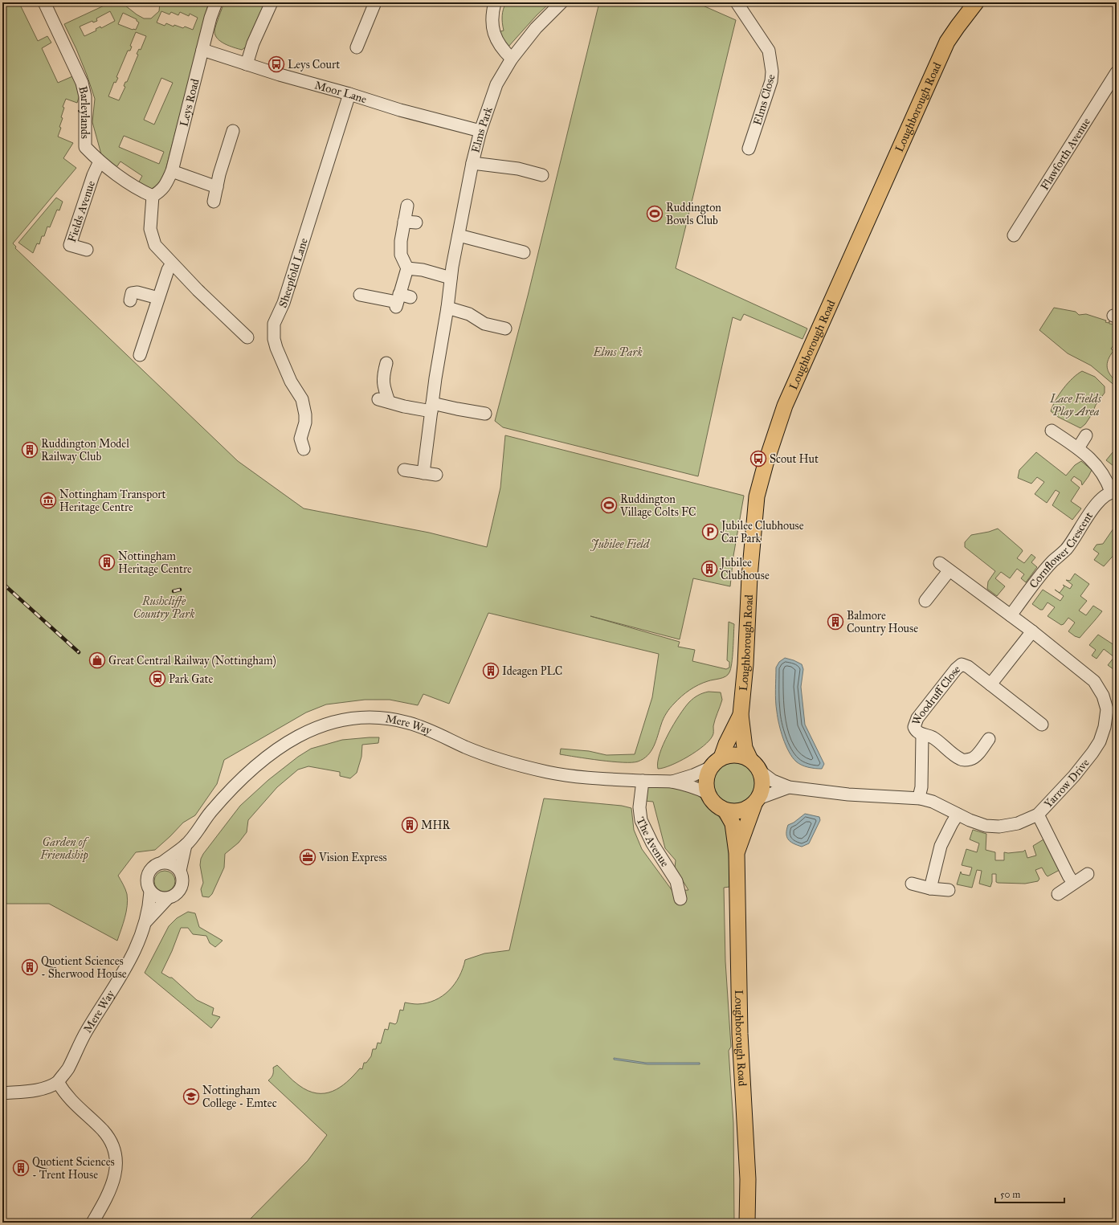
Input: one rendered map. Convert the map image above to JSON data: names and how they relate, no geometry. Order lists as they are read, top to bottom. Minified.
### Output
{"streets":{"main road":["Loughborough Road"],"street":["Moor Lane","Elms Close","Leys Road","Barleylands","Elms Park","Flawforth Avenue","Fields Avenue","Sheepfold Lane","Cornflower Crescent","Woodruff Close","Mere Way","Yarrow Drive","The Avenue"]},"crossings":[["Moor Lane","Leys Road"],["Moor Lane","Elms Park"],["Moor Lane","Sheepfold Lane"],["Leys Road","Barleylands"],["Loughborough Road","Mere Way"],["Barleylands","Fields Avenue"],["Cornflower Crescent","Yarrow Drive"],["Mere Way","The Avenue"]],"parks":["Elms Park","Lace Fields Play Area","Jubilee Field","Rushcliffe Country Park","Garden of Friendship"],"places":{"bus stop":["Leys Court","Scout Hut"],"sports":["Ruddington Bowls Club","Ruddington Village Colts FC"],"building":["Ruddington Model Railway Club","Nottingham Heritage Centre","Jubilee Clubhouse","Balmore Country House","Ideagen PLC","MHR","Quotient Sciences - Sherwood House","Quotient Sciences - Trent House"],"museum":["Nottingham Transport Heritage Centre"],"parking":["Jubilee Clubhouse Car Park"],"shop":["Great Central Railway (Nottingham)"],"station":["Park Gate"],"office":["Vision Express"],"school or university":["Nottingham College - Emtec"]},"scale_bar":"50 m"}
